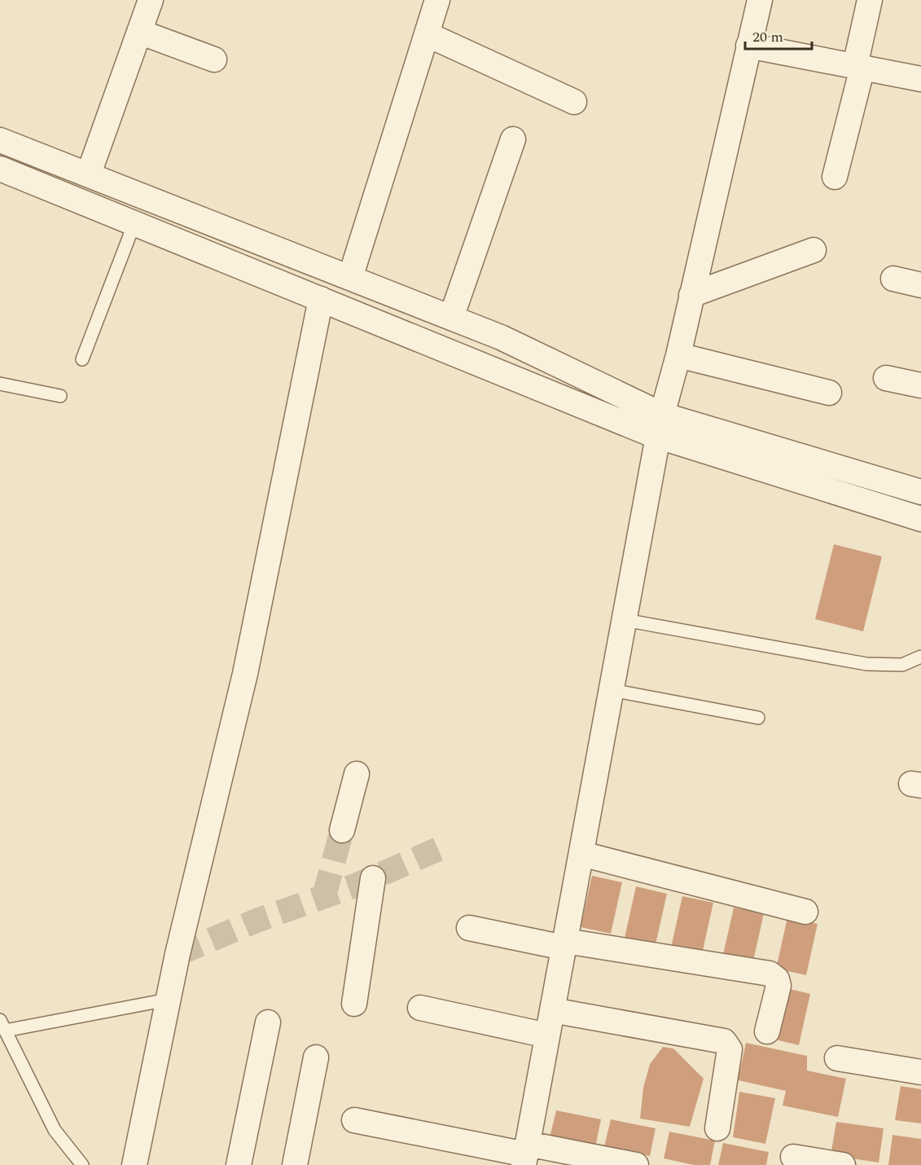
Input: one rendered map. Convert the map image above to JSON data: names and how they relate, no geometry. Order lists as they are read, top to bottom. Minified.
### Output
{"scale_bar":"20 m"}
